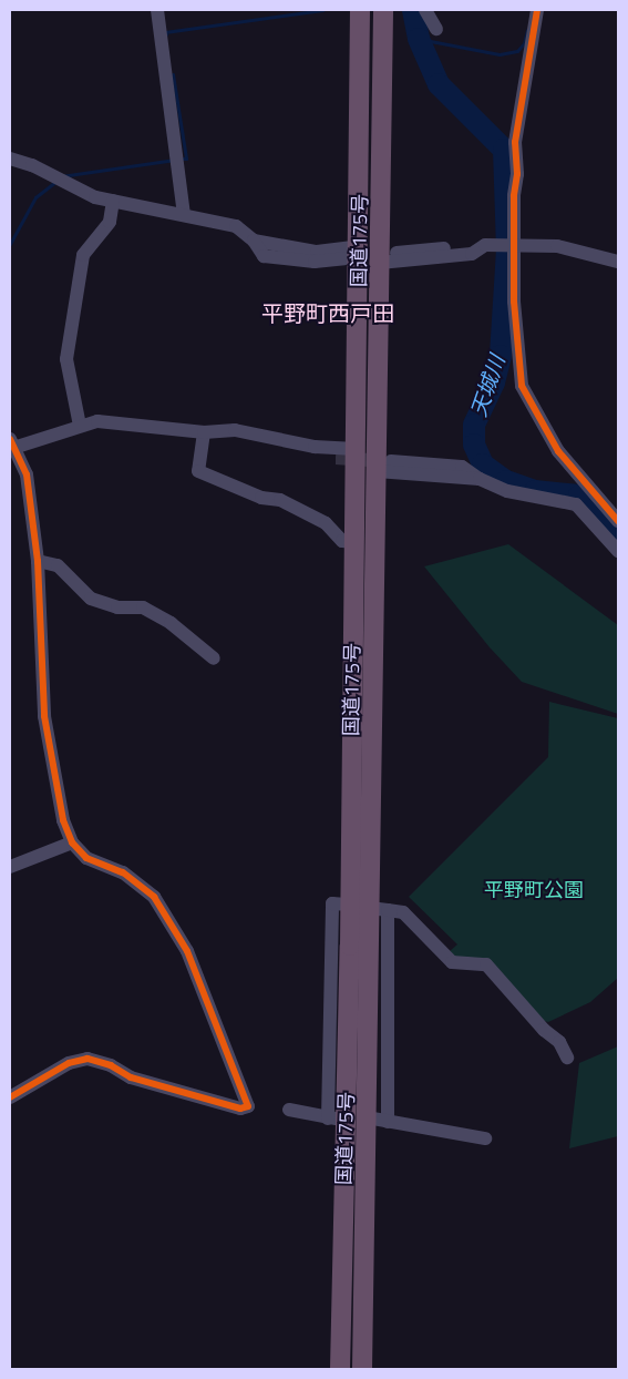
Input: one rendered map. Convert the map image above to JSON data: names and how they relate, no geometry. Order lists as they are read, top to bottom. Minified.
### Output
{"streets":{"highway":["国道175号"]},"districts":["平野町西戸田"],"water":["天城川"],"parks":["平野町公園"]}
